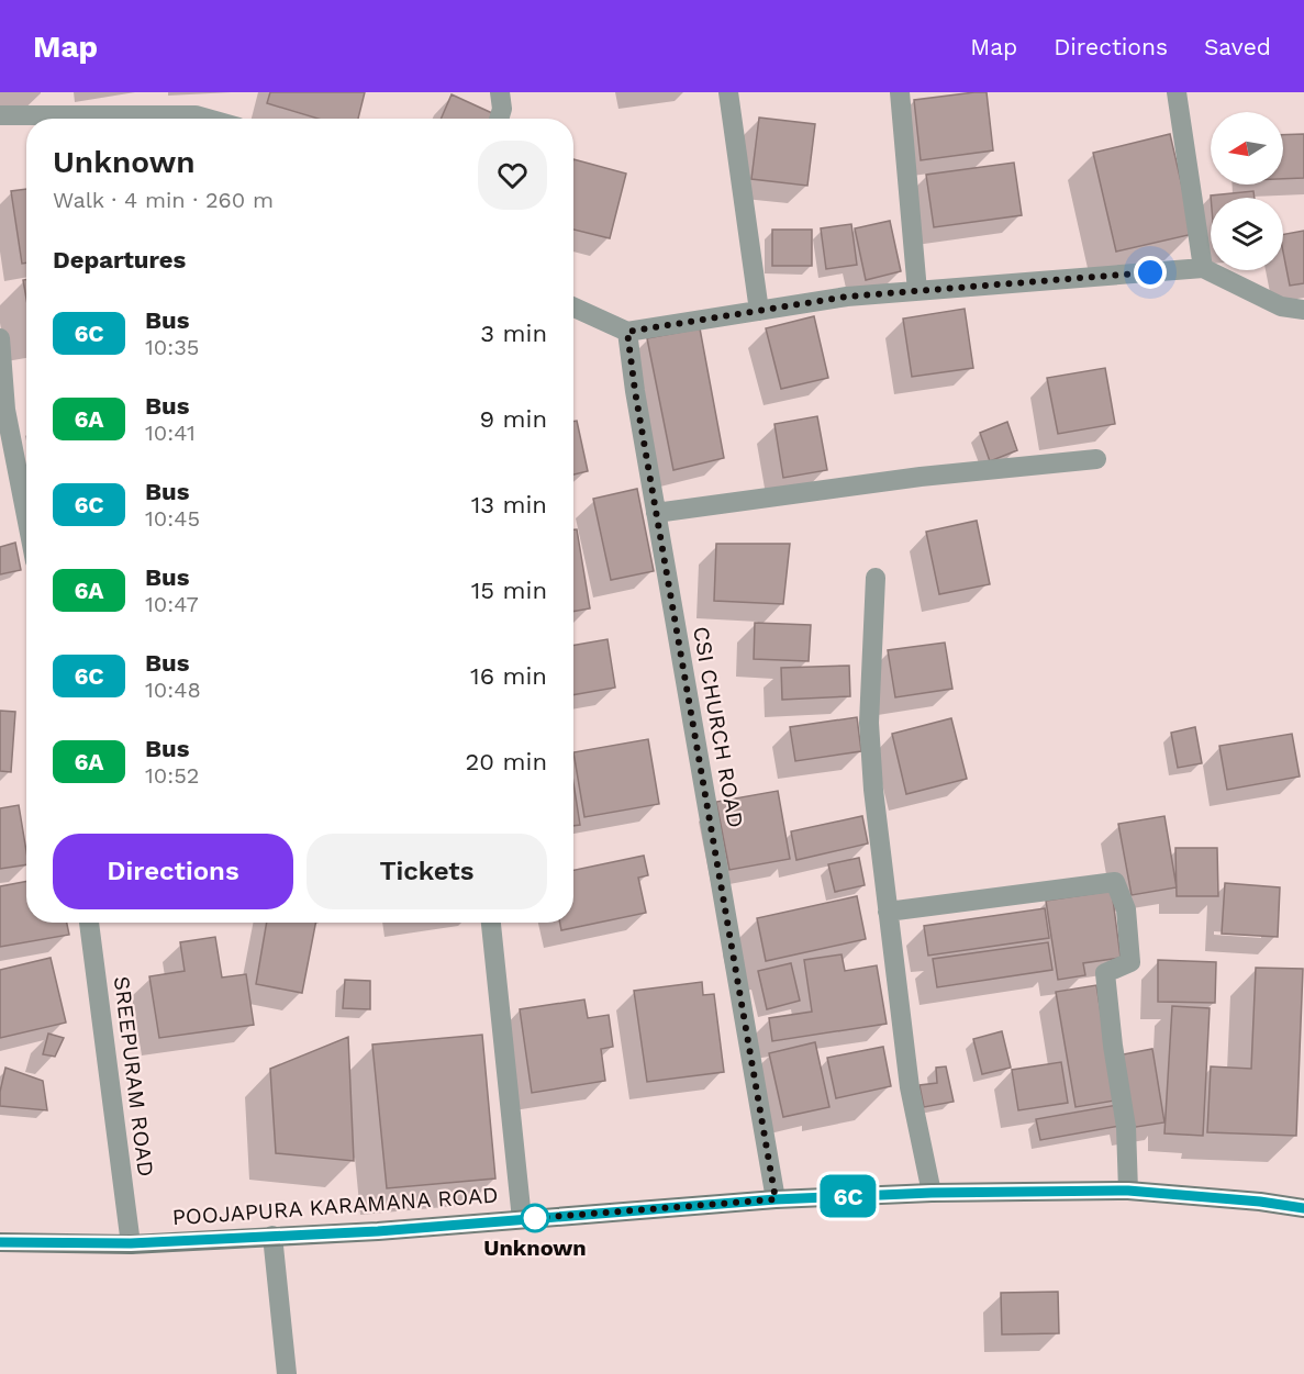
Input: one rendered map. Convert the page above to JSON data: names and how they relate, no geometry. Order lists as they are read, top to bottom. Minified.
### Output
{"streets":{"main road":["POOJAPURA KARAMANA ROAD"],"street":["CSI CHURCH ROAD","SREEPURAM ROAD"]},"crossings":[["CSI CHURCH ROAD","POOJAPURA KARAMANA ROAD"],["SREEPURAM ROAD","POOJAPURA KARAMANA ROAD"]],"places":["Unknown"],"lines":["bus line 6C"],"north":"left","page":{"header":"Map","nav":["Map","Directions","Saved"],"on_map":"6C","heading":[["Unknown","Walk · 4 min · 260 m"],"Departures"],"list":[{"mark":"6C","name":"Bus","note":"10:35","value":"3 min"},{"mark":"6A","name":"Bus","note":"10:41","value":"9 min"},{"mark":"6C","name":"Bus","note":"10:45","value":"13 min"},{"mark":"6A","name":"Bus","note":"10:47","value":"15 min"},{"mark":"6C","name":"Bus","note":"10:48","value":"16 min"},{"mark":"6A","name":"Bus","note":"10:52","value":"20 min"}],"buttons":["Directions","Tickets"]}}
